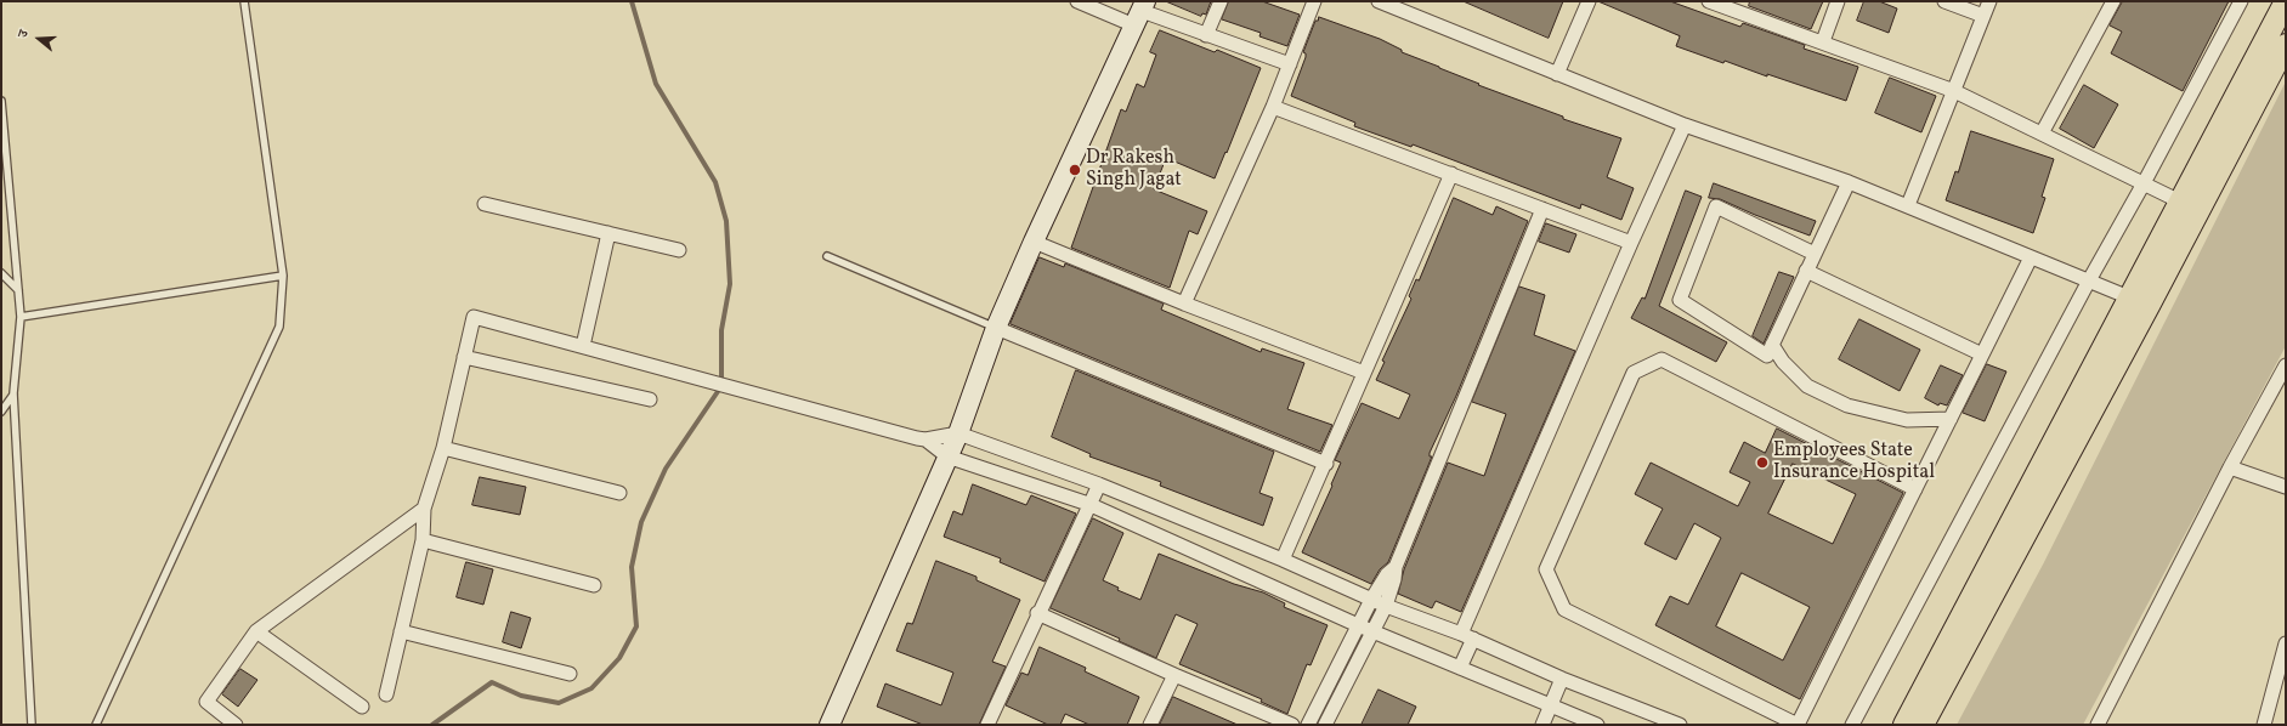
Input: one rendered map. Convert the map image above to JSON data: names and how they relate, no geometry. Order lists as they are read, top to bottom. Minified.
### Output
{"places":["Dr Rakesh Singh Jagat","Employees State Insurance Hospital"],"north":"left"}
